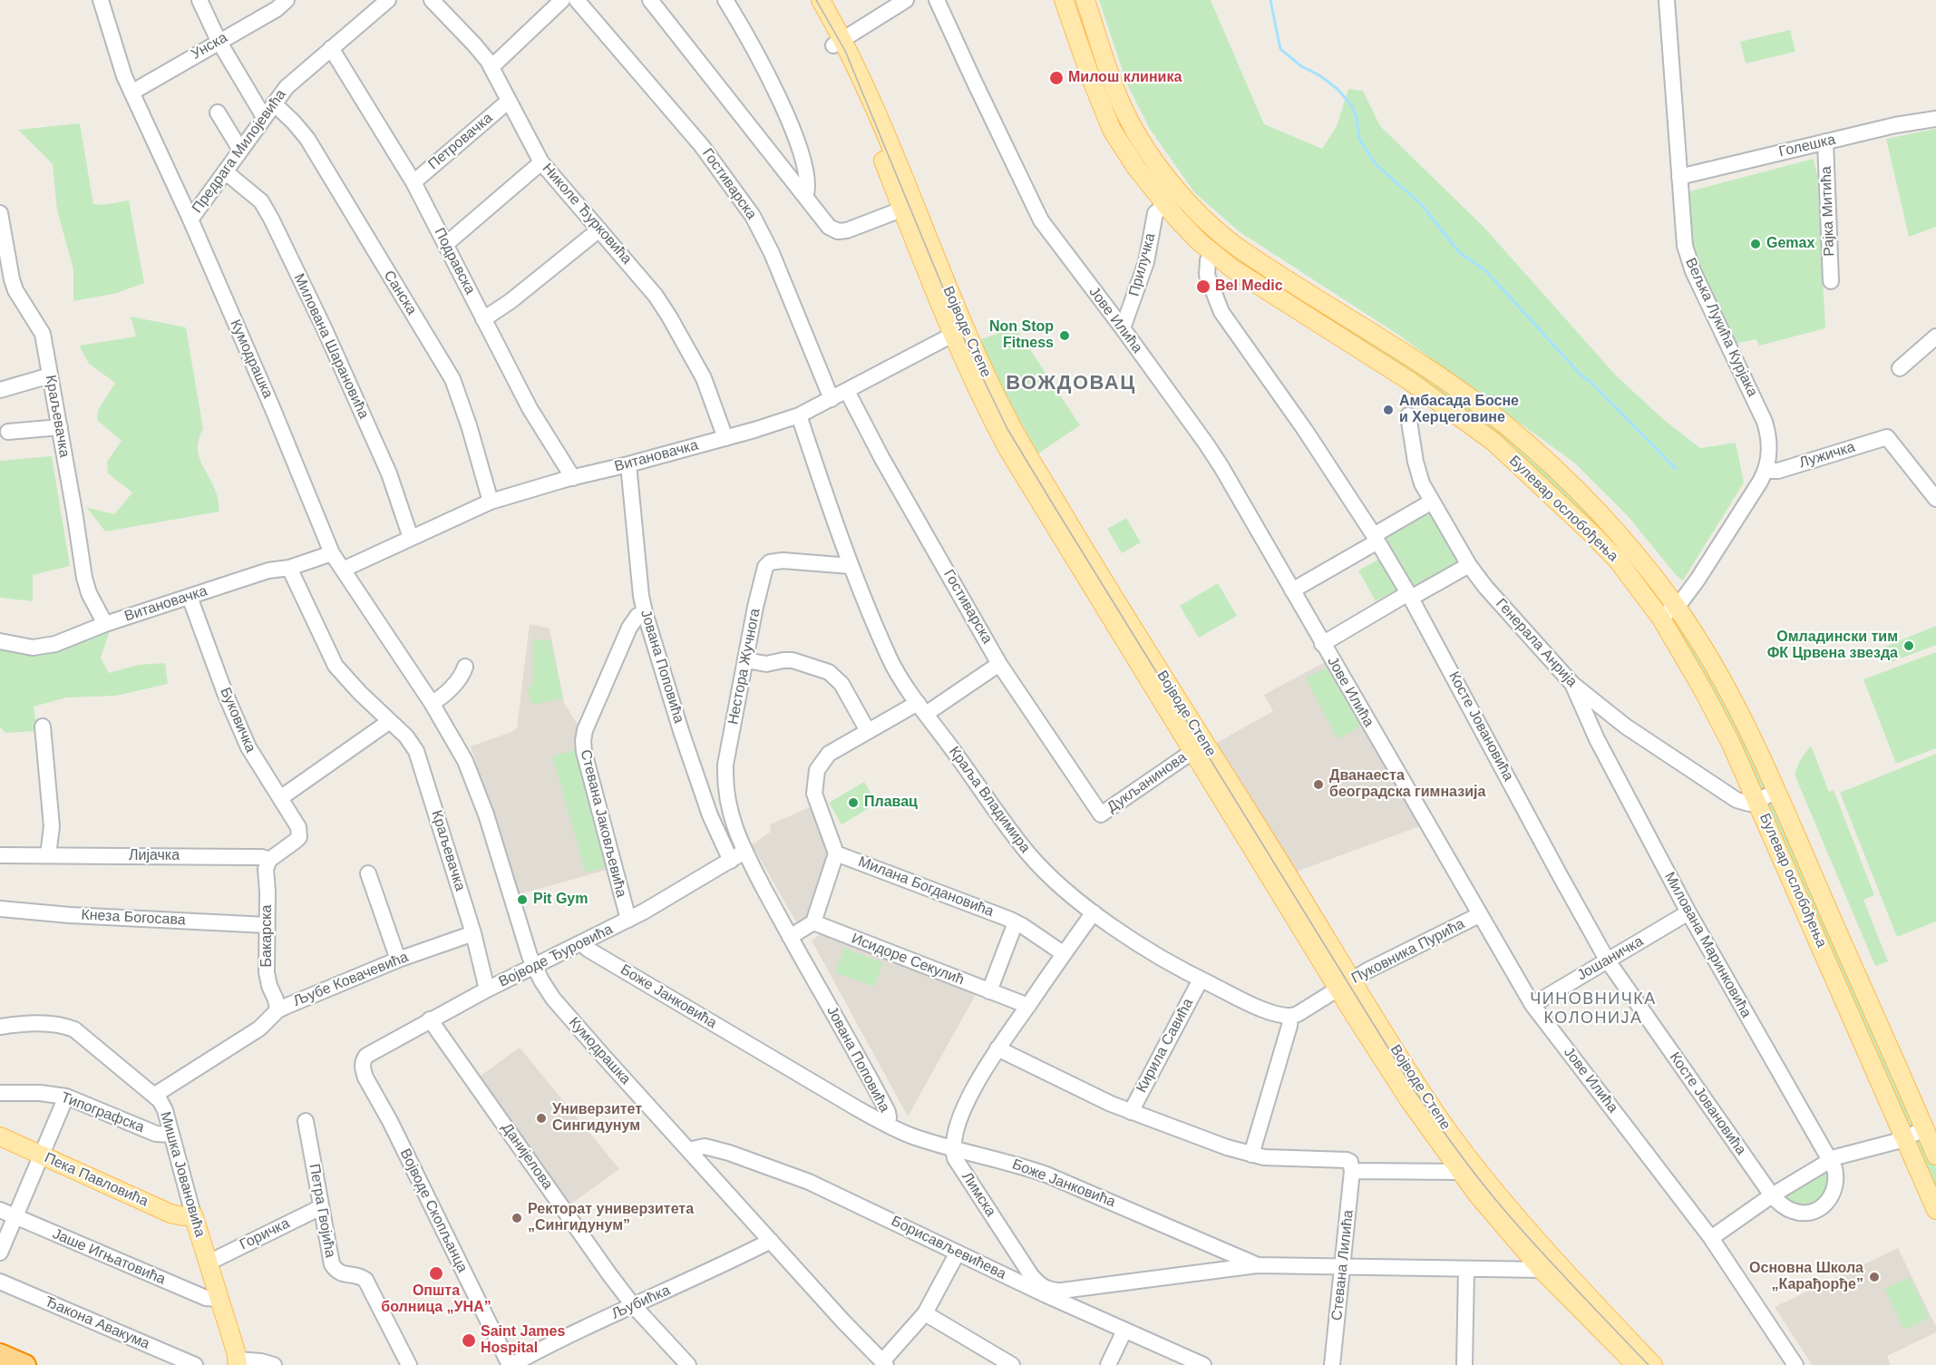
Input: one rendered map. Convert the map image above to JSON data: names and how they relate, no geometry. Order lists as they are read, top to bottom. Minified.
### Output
{"streets":{"main road":["Војводе Степе","Булевар ослобођења","Мишка Јовановића","Пека Павловића"],"street":["Унска","Петровачка","Голешка","Предрага Милојевића","Гостиварска","Рајка Митића","Николе Ђурковића","Подравска","Прилучка","Санска","Јове Илића","Вељка Лукића Курјака","Милована Шарановића","Кумодрашка","Краљевачка","Лужичка","Витановачка","Генерала Анрија","Јована Поповића","Нестора Жучнога","Буковичка","Косте Јовановића","Дукљанинова","Краља Владимира","Стевана Јаковљевића","Лијачка","Милана Богдановића","Кнеза Богосава","Бакарска","Милована Маринковића","Пуковника Пурића","Војводе Ђуровића","Јошаничка","Исидоре Секулић","Љубе Ковачевића","Боже Јанковића","Кирила Савића","Типографска","Данијелова","Лимска","Петра Гвојића","Војводе Скопљанца","Горичка","Борисављевићева","Јаше Игњатовића","Стевана Лилића","Љубићка","Ђакона Авакума"]},"crossings":[["Унска","Кумодрашка"],["Петровачка","Николе Ђурковића"],["Петровачка","Подравска"],["Голешка","Рајка Митића"],["Голешка","Вељка Лукића Курјака"],["Предрага Милојевића","Подравска"],["Предрага Милојевића","Санска"],["Предрага Милојевића","Милована Шарановића"],["Предрага Милојевића","Кумодрашка"],["Гостиварска","Витановачка"],["Гостиварска","Дукљанинова"],["Николе Ђурковића","Витановачка"],["Подравска","Витановачка"],["Прилучка","Јове Илића"],["Прилучка","Булевар ослобођења"],["Санска","Витановачка"],["Јове Илића","Пуковника Пурића"],["Јове Илића","Јошаничка"],["Вељка Лукића Курјака","Лужичка"],["Вељка Лукића Курјака","Булевар ослобођења"],["Војводе Степе","Витановачка"],["Војводе Степе","Дукљанинова"],["Војводе Степе","Пуковника Пурића"],["Војводе Степе","Боже Јанковића"],["Милована Шарановића","Витановачка"],["Кумодрашка","Витановачка"],["Кумодрашка","Војводе Ђуровића"],["Кумодрашка","Борисављевићева"],["Кумодрашка","Љубићка"],["Краљевачка","Витановачка"],["Краљевачка","Војводе Ђуровића"],["Краљевачка","Љубе Ковачевића"],["Витановачка","Јована Поповића"],["Витановачка","Буковичка"],["Витановачка","Краља Владимира"],["Булевар ослобођења","Генерала Анрија"],["Булевар ослобођења","Косте Јовановића"],["Генерала Анрија","Милована Маринковића"],["Јована Поповића","Нестора Жучнога"],["Јована Поповића","Стевана Јаковљевића"],["Јована Поповића","Војводе Ђуровића"],["Јована Поповића","Боже Јанковића"],["Нестора Жучнога","Краља Владимира"],["Нестора Жучнога","Војводе Ђуровића"],["Буковичка","Лијачка"],["Буковичка","Бакарска"],["Косте Јовановића","Милована Маринковића"],["Косте Јовановића","Јошаничка"],["Краља Владимира","Кирила Савића"],["Стевана Јаковљевића","Војводе Ђуровића"],["Лијачка","Бакарска"],["Кнеза Богосава","Бакарска"],["Бакарска","Љубе Ковачевића"],["Милована Маринковића","Јошаничка"],["Војводе Ђуровића","Боже Јанковића"],["Војводе Ђуровића","Данијелова"],["Војводе Ђуровића","Војводе Скопљанца"],["Љубе Ковачевића","Мишка Јовановића"],["Боже Јанковића","Лимска"],["Боже Јанковића","Стевана Лилића"],["Типографска","Мишка Јовановића"],["Данијелова","Љубићка"],["Мишка Јовановића","Пека Павловића"],["Мишка Јовановића","Горичка"],["Мишка Јовановића","Јаше Игњатовића"],["Лимска","Борисављевићева"],["Петра Гвојића","Горичка"],["Војводе Скопљанца","Љубићка"]],"districts":["ВОЖДОВАЦ","ЧИНОВНИЧКА КОЛОНИЈА"],"places":["Милош клиника","Gemax","Bel Medic","Non Stop Fitness","Амбасада Босне и Херцеговине","Омладински тим ФК Црвена звезда","Дванаеста београдска гимназија","Плавац","Pit Gym","Универзитет Сингидунум","Ректорат универзитета „Сингидунум”","Општа болница „УНА”","Основна Школа „Карађорђе”","Saint James Hospital"]}
